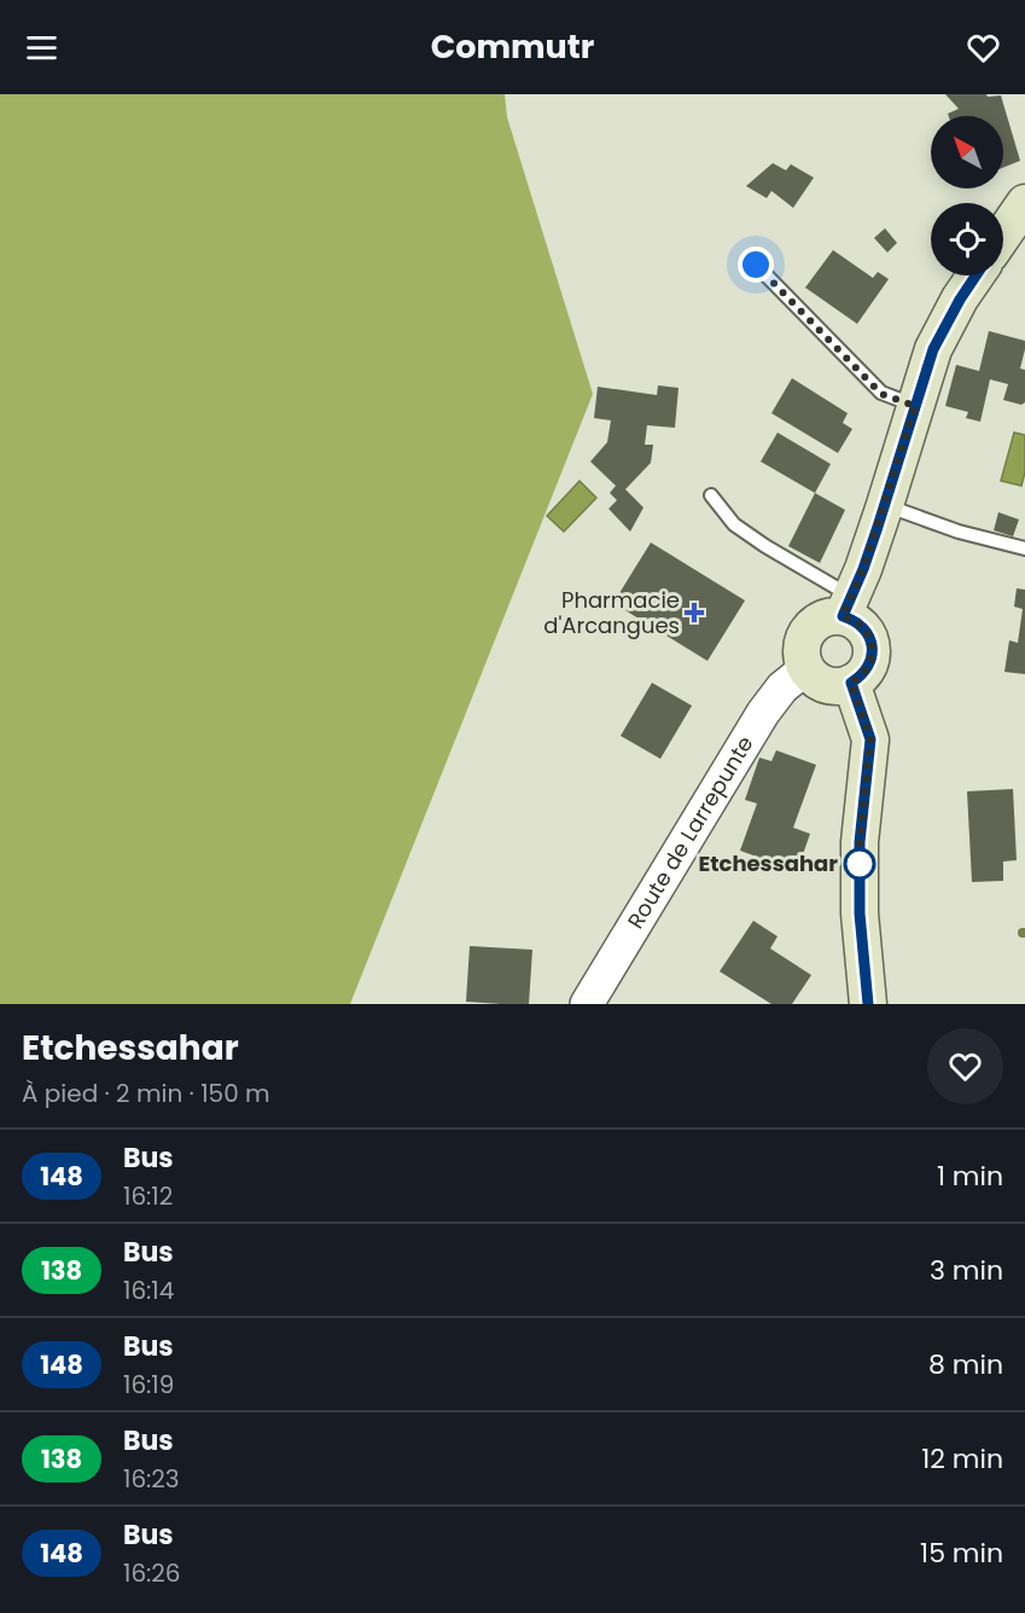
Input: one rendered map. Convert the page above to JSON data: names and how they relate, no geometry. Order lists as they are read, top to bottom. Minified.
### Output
{"streets":{"street":["Route de Larrepunte"]},"places":{"health":["Pharmacie d'Arcangues"],"other":["Etchessahar"]},"lines":["bus line 148"],"north":"top left","page":{"header":"Commutr","heading":["Etchessahar","À pied · 2 min · 150 m"],"list":[{"mark":"148","name":"Bus","note":"16:12","value":"1 min"},{"mark":"138","name":"Bus","note":"16:14","value":"3 min"},{"mark":"148","name":"Bus","note":"16:19","value":"8 min"},{"mark":"138","name":"Bus","note":"16:23","value":"12 min"},{"mark":"148","name":"Bus","note":"16:26","value":"15 min"}]}}
